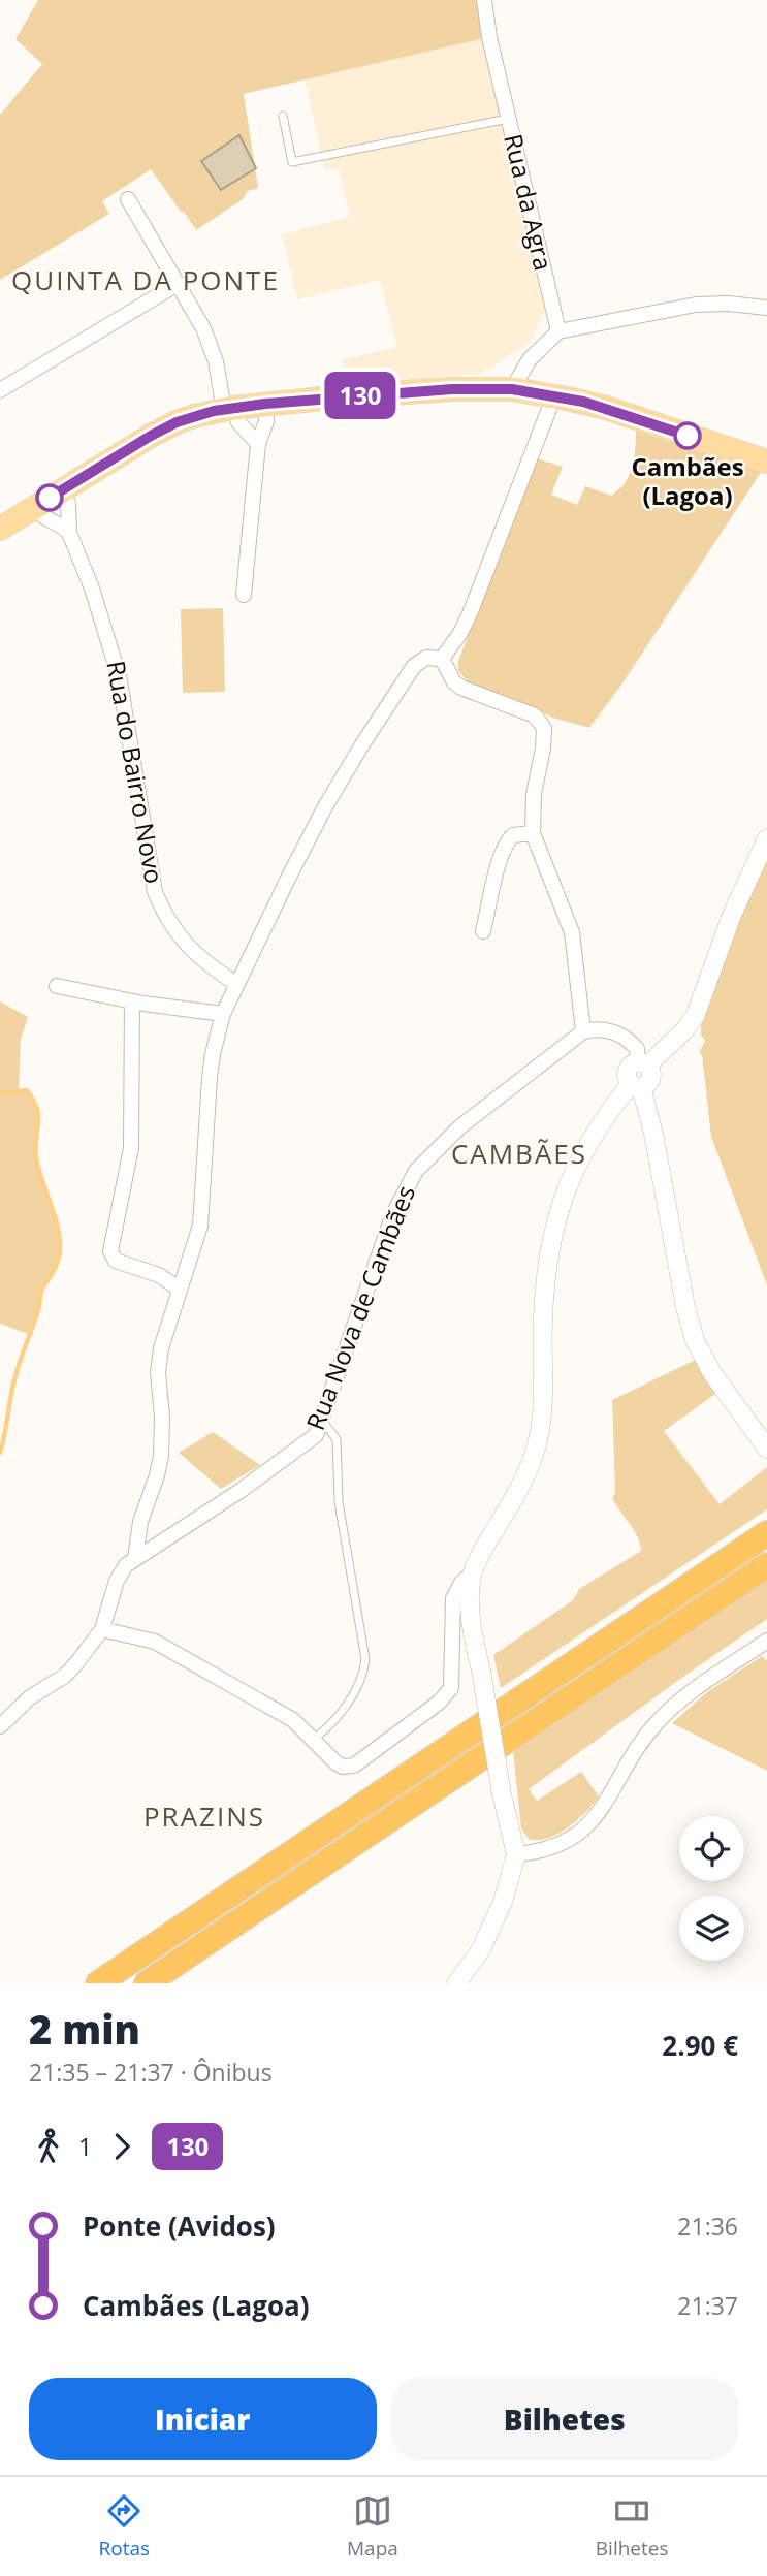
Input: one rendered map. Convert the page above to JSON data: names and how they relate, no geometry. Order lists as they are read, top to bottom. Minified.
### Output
{"streets":{"street":["Rua da Agra","Rua do Bairro Novo","Rua Nova de Cambães"]},"districts":["QUINTA DA PONTE","CAMBÃES","PRAZINS"],"places":["Cambães (Lagoa)"],"lines":["bus line 130"],"page":{"on_map":"130","heading":["2 min","21:35 – 21:37 · Ônibus","2.90 €"],"legs":["1","130"],"list":[{"name":"Ponte (Avidos)","value":"21:36"},{"name":"Cambães (Lagoa)","value":"21:37"}],"buttons":["Iniciar","Bilhetes"],"tabs":["Rotas","Mapa","Bilhetes"]}}
